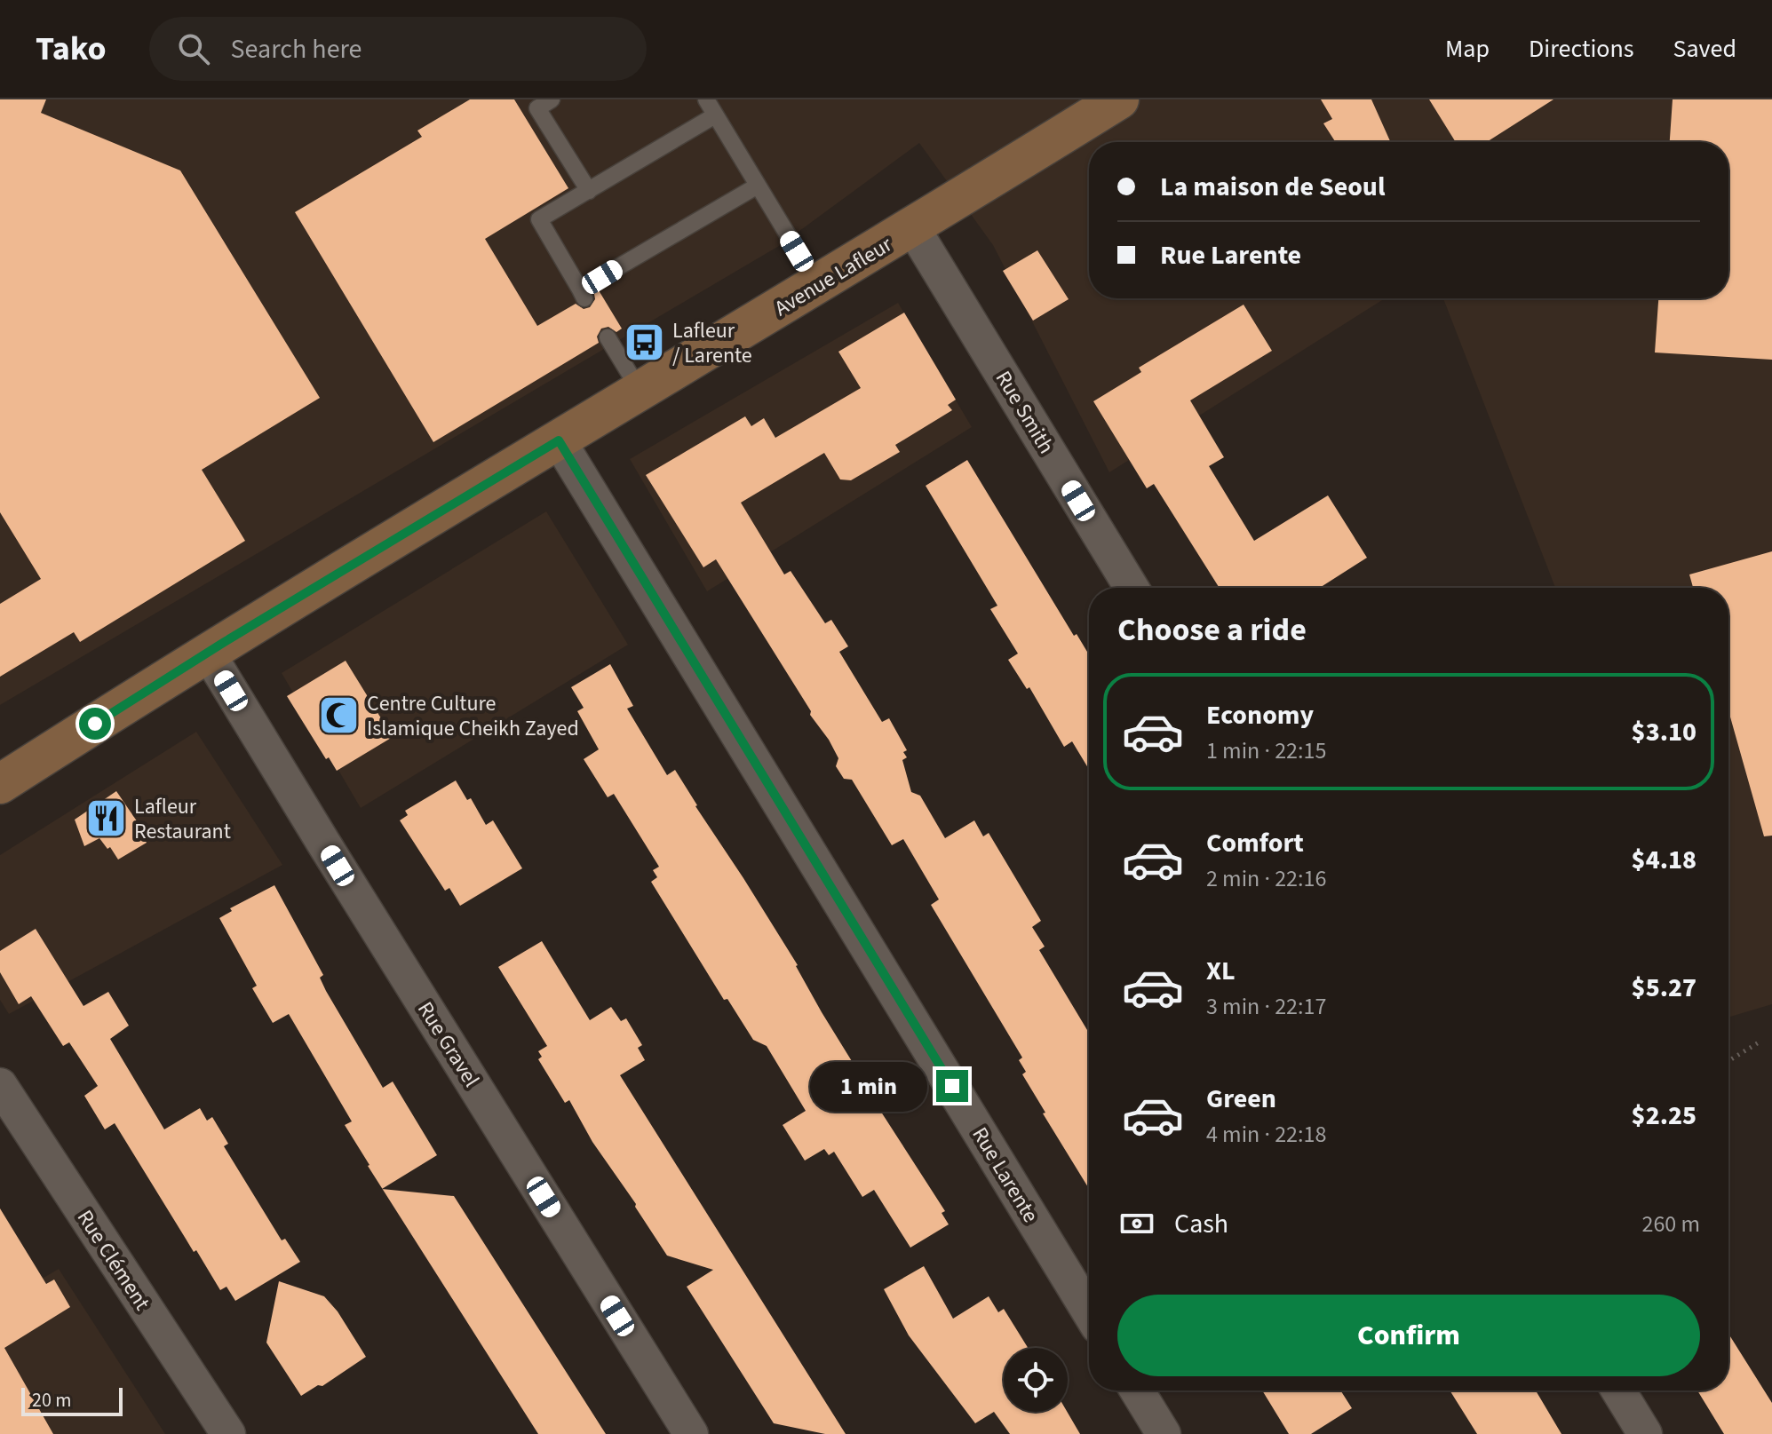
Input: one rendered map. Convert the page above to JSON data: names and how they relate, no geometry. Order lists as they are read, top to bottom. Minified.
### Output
{"streets":{"main road":["Avenue Lafleur"],"street":["Rue Smith","Rue Gravel","Rue Larente","Rue Clément"]},"crossings":[["Avenue Lafleur","Rue Smith"],["Avenue Lafleur","Rue Gravel"],["Avenue Lafleur","Rue Larente"]],"places":{"bus stop":["Lafleur / Larente"],"mosque":["Centre Culture Islamique Cheikh Zayed"],"restaurant":["Lafleur Restaurant"]},"scale_bar":"20 m","page":{"header":"Tako","search":"Search here","nav":["Map","Directions","Saved"],"banner":["La maison de Seoul","Rue Larente"],"heading":"Choose a ride","list":[{"name":"Economy","note":"1 min · 22:15","value":"$3.10"},{"name":"Comfort","note":"2 min · 22:16","value":"$4.18"},{"name":"XL","note":"3 min · 22:17","value":"$5.27"},{"name":"Green","note":"4 min · 22:18","value":"$2.25"}],"bubble":"1 min","pay":["Cash","260 m"],"buttons":"Confirm","scale":"20 m"}}
